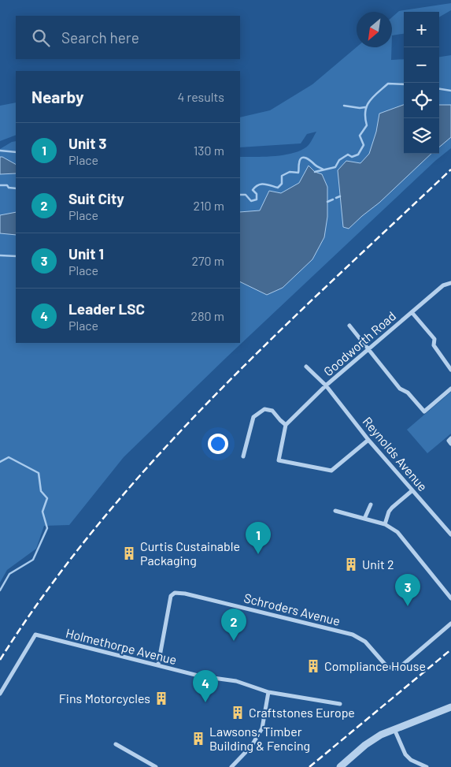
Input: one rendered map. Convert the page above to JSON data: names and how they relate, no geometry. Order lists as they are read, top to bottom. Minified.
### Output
{"streets":{"street":["Goodworth Road","Reynolds Avenue","Schroders Avenue","Holmethorpe Avenue"]},"crossings":[["Goodworth Road","Reynolds Avenue"],["Schroders Avenue","Holmethorpe Avenue"]],"places":{"building":["Curtis Custainable Packaging","Unit 2","Compliance House","Fins Motorcycles","Craftstones Europe","Lawsons, Timber Building & Fencing"]},"north":"bottom left","page":{"map_buttons":["+","−"],"search":"Search here","heading":["Nearby","4 results"],"list":[{"mark":"1","name":"Unit 3","note":"Place","value":"130 m"},{"mark":"2","name":"Suit City","note":"Place","value":"210 m"},{"mark":"3","name":"Unit 1","note":"Place","value":"270 m"},{"mark":"4","name":"Leader LSC","note":"Place","value":"280 m"}],"pins":["1","3","2","4"]}}
